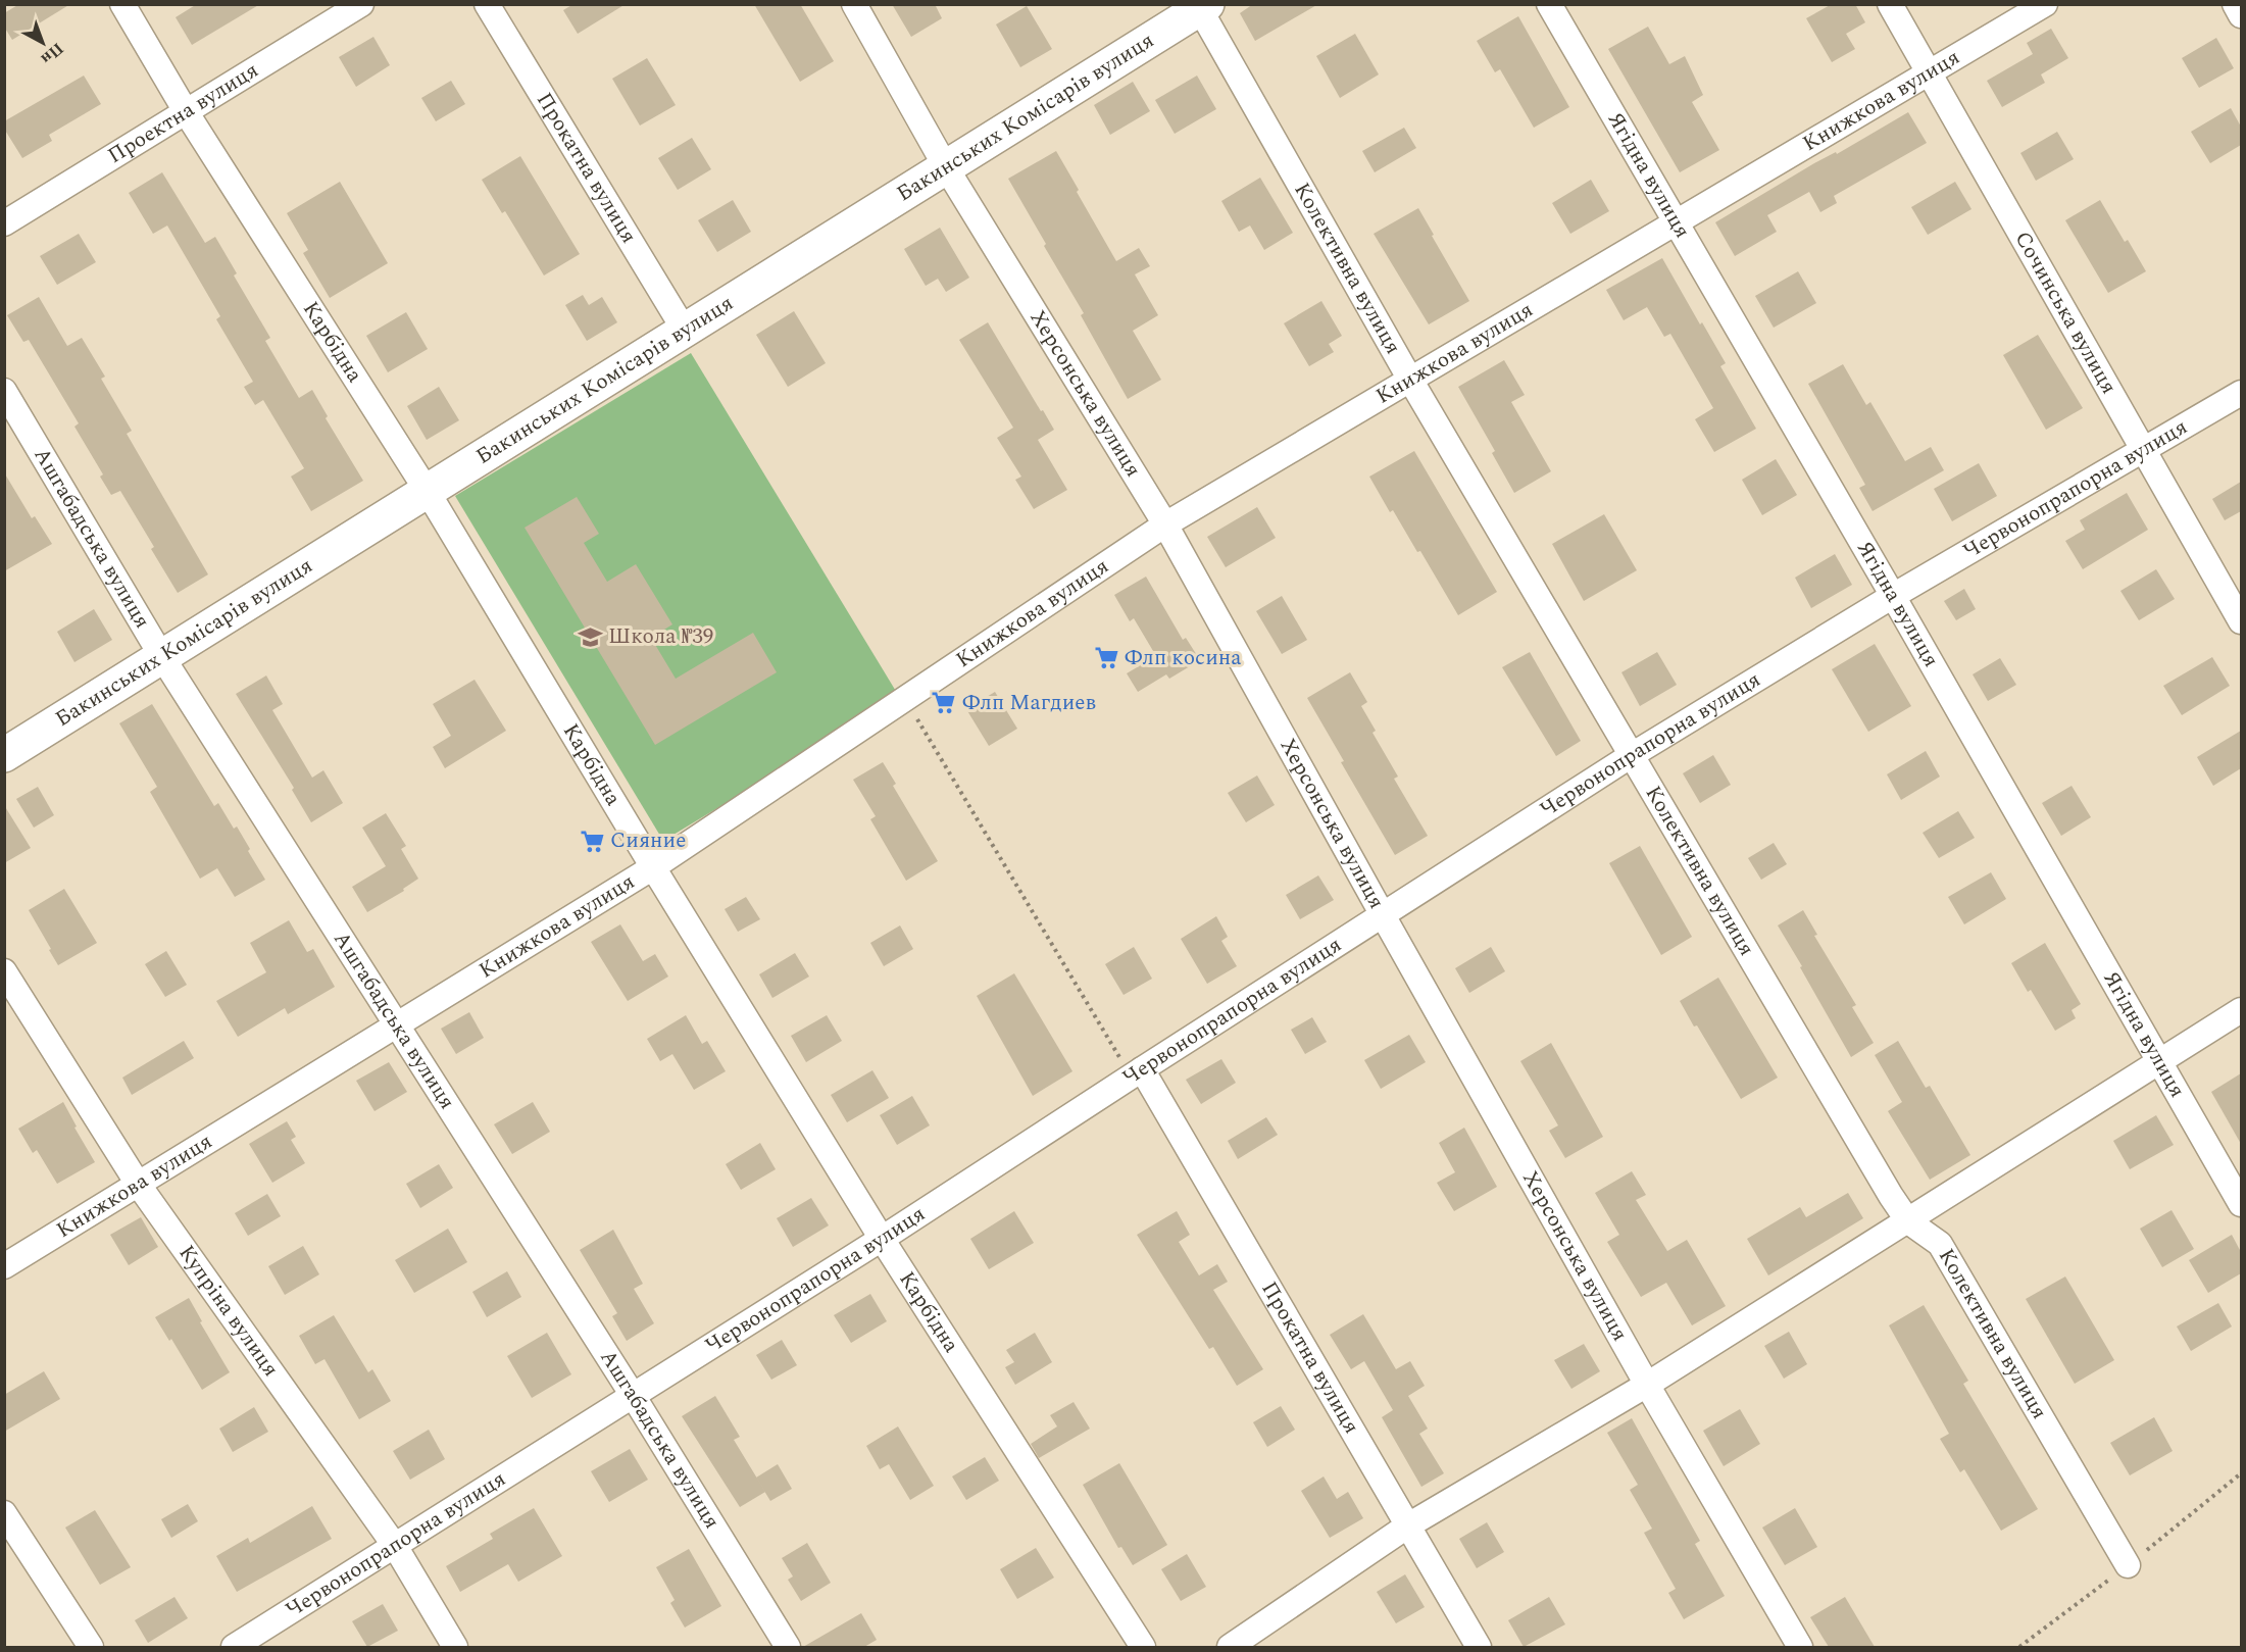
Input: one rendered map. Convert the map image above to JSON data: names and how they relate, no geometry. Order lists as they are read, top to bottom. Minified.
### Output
{"streets":{"street":["Книжкова вулиця","Проектна вулиця","Бакинських Комісарів вулиця","Прокатна вулиця","Ягідна вулиця","Колективна вулиця","Сочинська вулиця","Карбідна","Херсонська вулиця","Червонопрапорна вулиця","Ашгабадська вулиця","Купріна вулиця"]},"crossings":[["Книжкова вулиця","Ягідна вулиця"],["Книжкова вулиця","Колективна вулиця"],["Книжкова вулиця","Сочинська вулиця"],["Книжкова вулиця","Карбідна"],["Книжкова вулиця","Херсонська вулиця"],["Книжкова вулиця","Ашгабадська вулиця"],["Книжкова вулиця","Купріна вулиця"],["Проектна вулиця","Карбідна"],["Бакинських Комісарів вулиця","Прокатна вулиця"],["Бакинських Комісарів вулиця","Колективна вулиця"],["Бакинських Комісарів вулиця","Карбідна"],["Бакинських Комісарів вулиця","Херсонська вулиця"],["Бакинських Комісарів вулиця","Ашгабадська вулиця"],["Прокатна вулиця","Червонопрапорна вулиця"],["Ягідна вулиця","Червонопрапорна вулиця"],["Колективна вулиця","Червонопрапорна вулиця"],["Сочинська вулиця","Червонопрапорна вулиця"],["Карбідна","Червонопрапорна вулиця"],["Херсонська вулиця","Червонопрапорна вулиця"],["Червонопрапорна вулиця","Ашгабадська вулиця"],["Червонопрапорна вулиця","Купріна вулиця"]],"places":{"school or university":["Школа №39"],"supermarket":["Флп косина","Флп Магдиев","Сияние"]},"north":"bottom right"}
